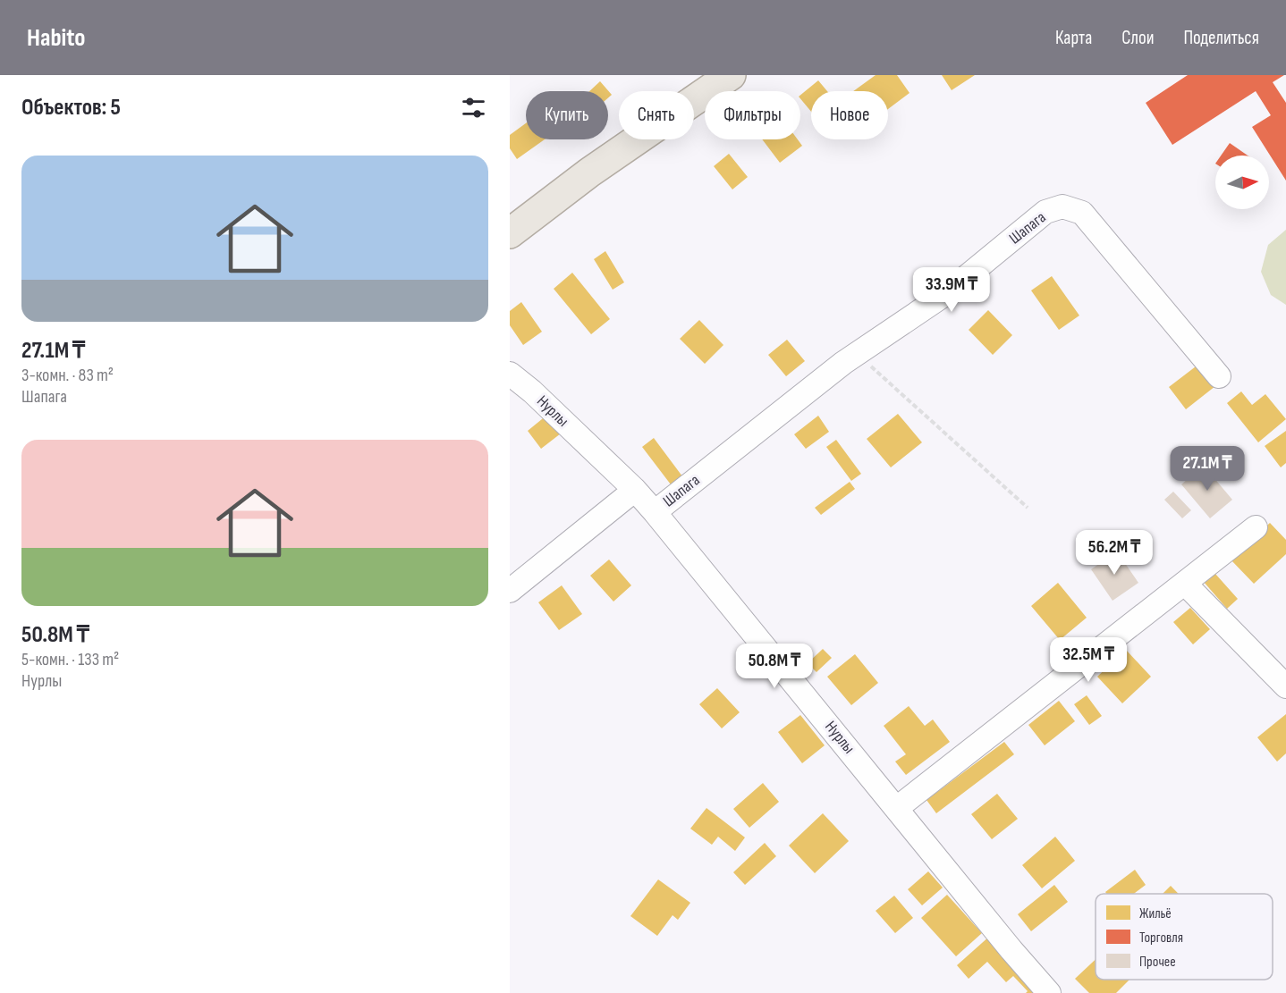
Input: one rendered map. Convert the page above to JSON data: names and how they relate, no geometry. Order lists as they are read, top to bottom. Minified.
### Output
{"streets":{"street":["Шапага","Нурлы"]},"crossings":[["Шапага","Нурлы"]],"legend":["Жильё","Торговля","Прочее"],"north":"right","page":{"header":"Habito","nav":["Карта","Слои","Поделиться"],"heading":"Объектов: 5","chip":["Купить","Снять","Фильтры","Новое"],"list":[{"name":"27.1M ₸","note":"3-комн. · 83 m² · Шапага"},{"name":"50.8M ₸","note":"5-комн. · 133 m² · Нурлы"}],"price":["33.9M ₸","27.1M ₸","56.2M ₸","32.5M ₸","50.8M ₸"]}}
